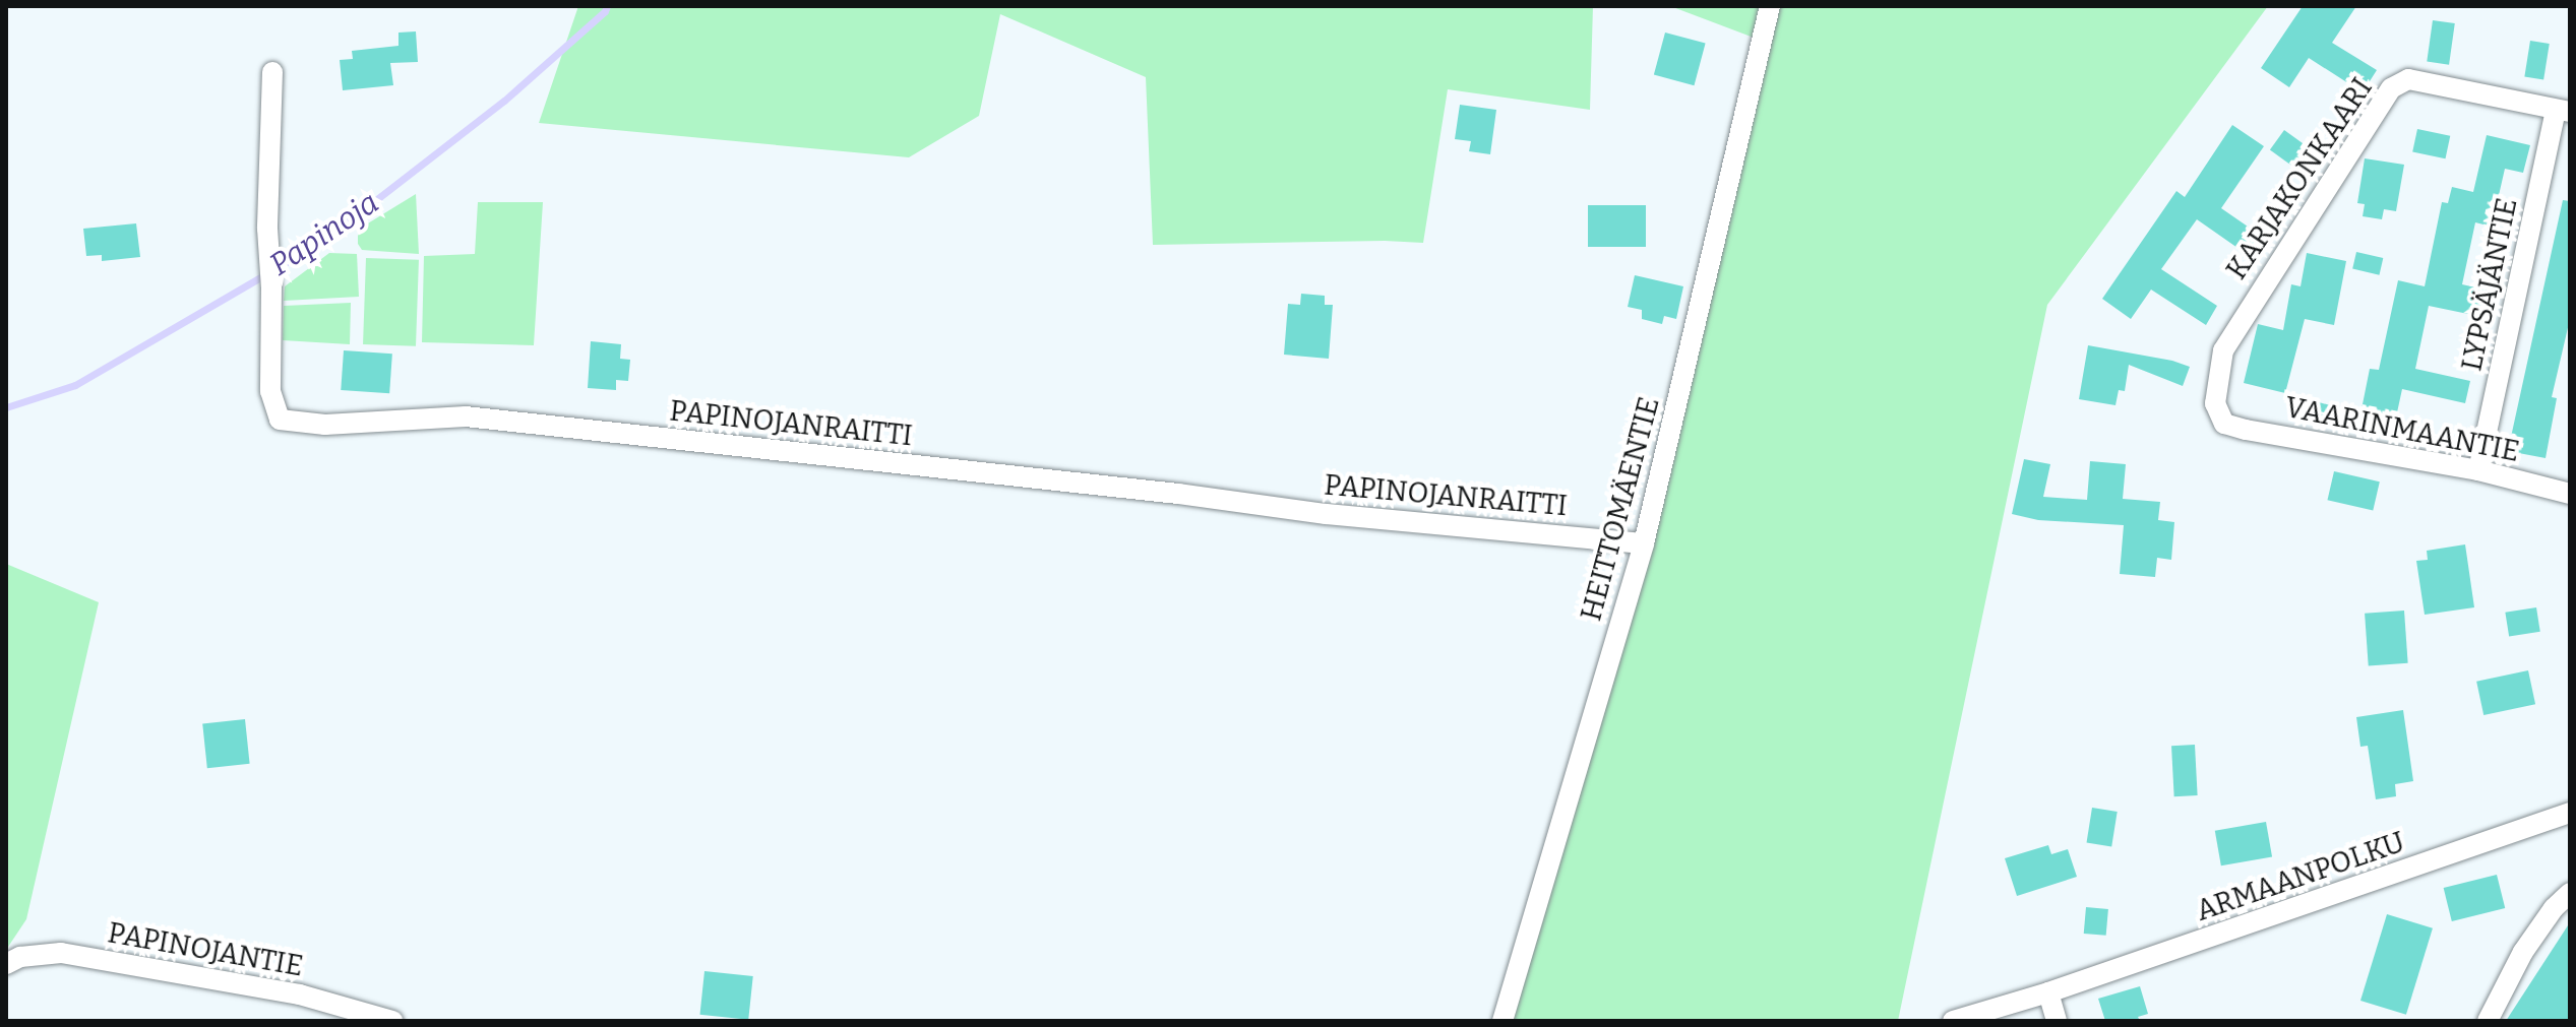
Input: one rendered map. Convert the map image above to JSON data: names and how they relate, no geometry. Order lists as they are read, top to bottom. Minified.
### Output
{"streets":{"street":["KARJAKONKAARI","LYPSÄJÄNTIE","PAPINOJANRAITTI","VAARINMAANTIE","HEITTOMÄENTIE","ARMAANPOLKU","PAPINOJANTIE"]},"crossings":[["KARJAKONKAARI","LYPSÄJÄNTIE"],["KARJAKONKAARI","VAARINMAANTIE"],["LYPSÄJÄNTIE","VAARINMAANTIE"],["PAPINOJANRAITTI","HEITTOMÄENTIE"]],"water":["Papinoja"]}
